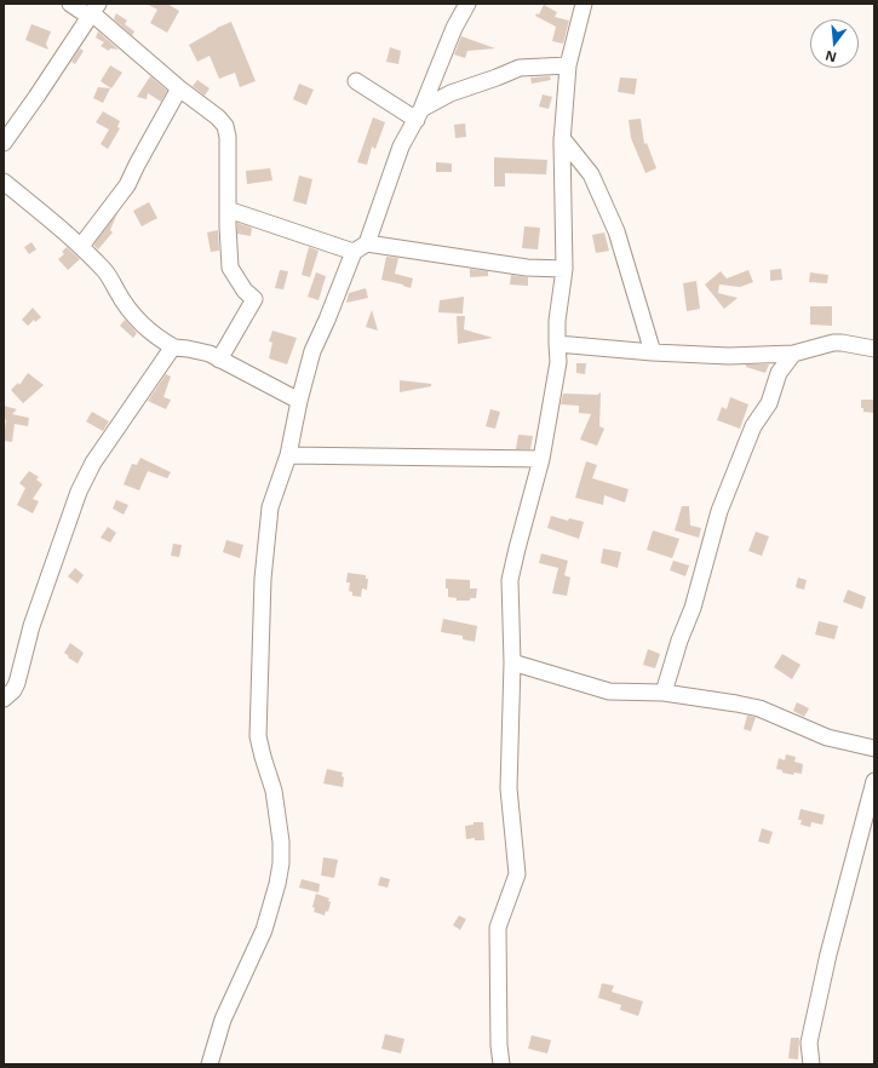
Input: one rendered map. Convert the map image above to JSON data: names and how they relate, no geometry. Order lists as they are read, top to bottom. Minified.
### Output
{"north":"bottom"}
